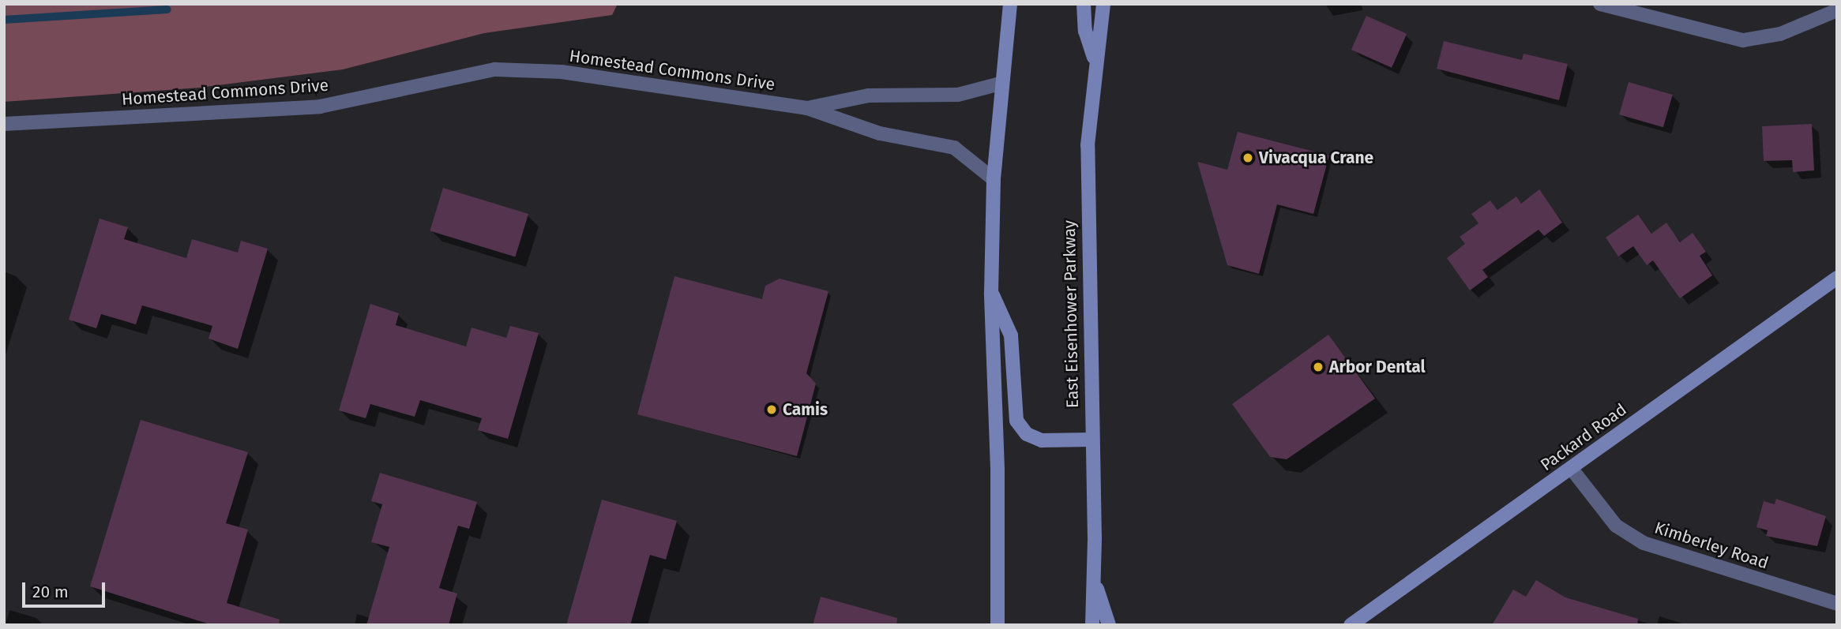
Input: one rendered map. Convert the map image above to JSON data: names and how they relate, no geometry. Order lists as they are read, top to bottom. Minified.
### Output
{"streets":{"main road":["East Eisenhower Parkway","Packard Road"],"street":["Homestead Commons Drive","Kimberley Road"]},"crossings":[["Packard Road","Kimberley Road"]],"places":["Vivacqua Crane","Arbor Dental","Camis"],"scale_bar":"20 m"}
